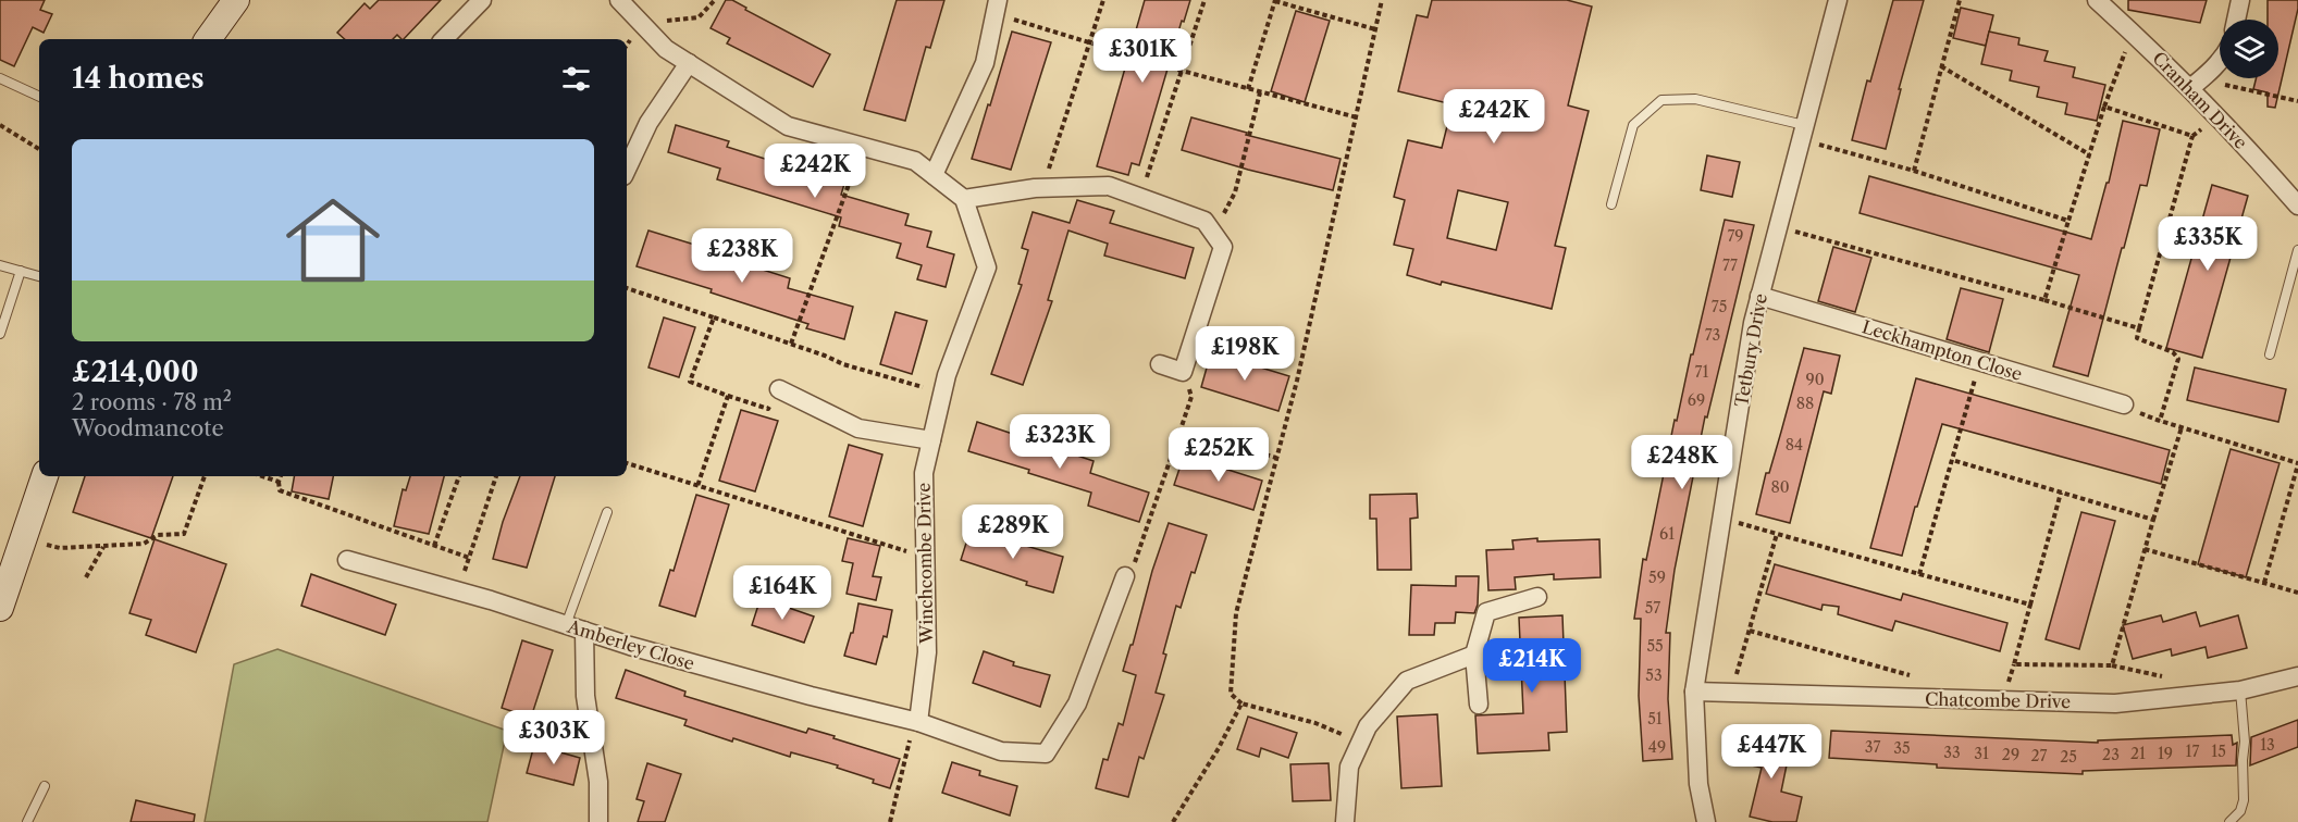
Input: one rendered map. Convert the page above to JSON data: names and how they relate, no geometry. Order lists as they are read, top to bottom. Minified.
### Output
{"streets":{"street":["Cranham Drive","Tetbury Drive","Leckhampton Close","Winchcombe Drive","Amberley Close","Chatcombe Drive"]},"crossings":[["Tetbury Drive","Leckhampton Close"],["Tetbury Drive","Chatcombe Drive"],["Winchcombe Drive","Amberley Close"]],"house_numbers":["79","77","75","73","71","90","69","88","84","80","61","59","57","55","53","51","13","49","37","35","17","15","33","31","21","19","29","23","27","25"],"page":{"price":["£301K","£242K","£242K","£335K","£238K","£198K","£323K","£252K","£248K","£289K","£164K","£214K","£303K","£447K"],"heading":"14 homes","list":[{"name":"£214,000","note":"2 rooms · 78 m² · Woodmancote"}]}}
